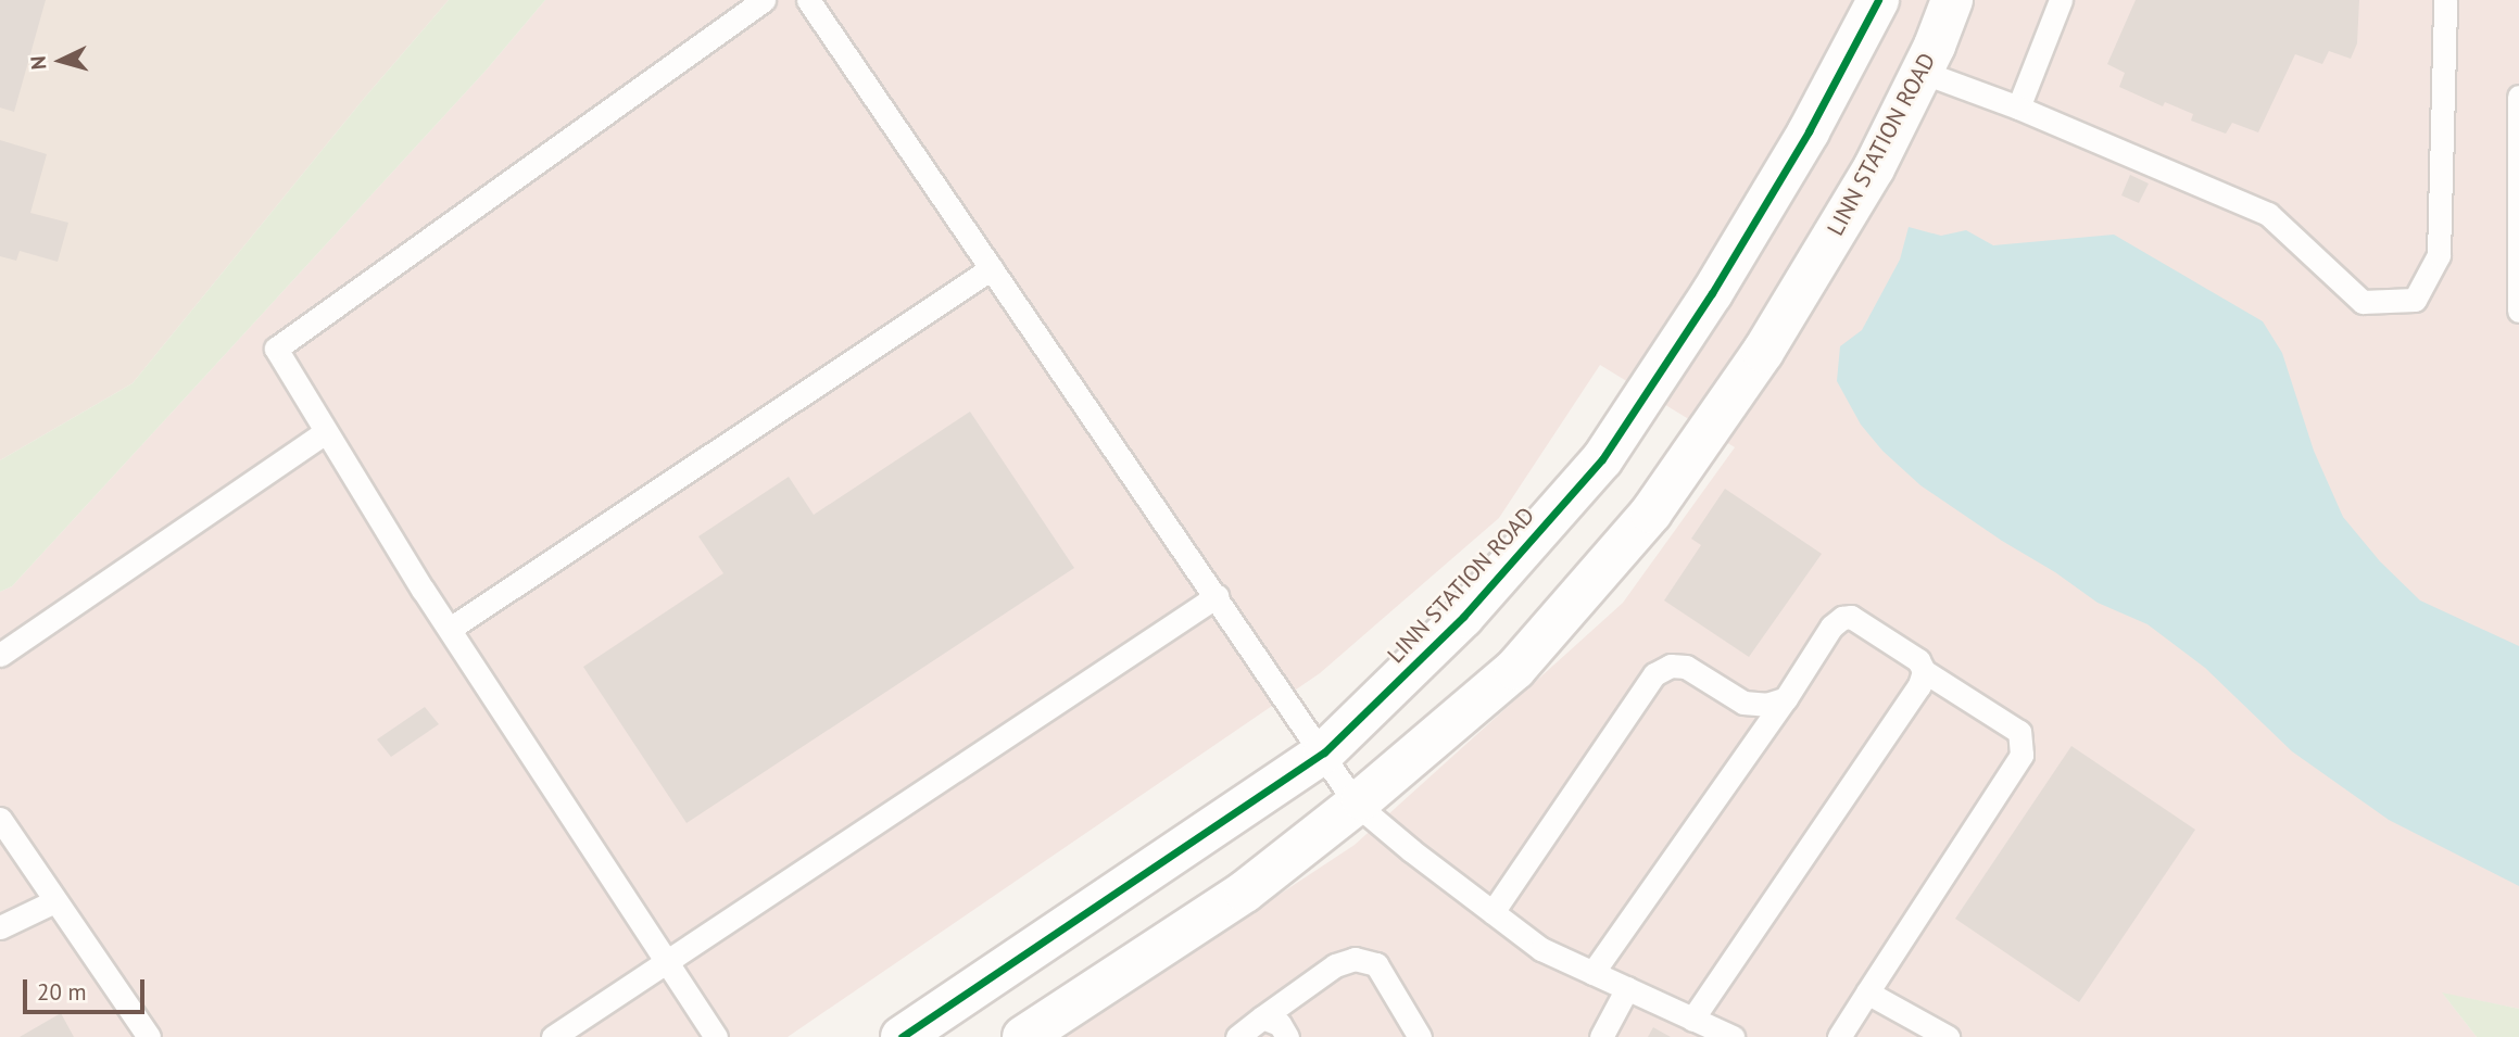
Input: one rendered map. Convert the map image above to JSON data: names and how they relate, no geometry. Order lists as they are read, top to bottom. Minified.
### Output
{"streets":{"street":["LINN STATION ROAD"]},"scale_bar":"20 m","north":"left"}
